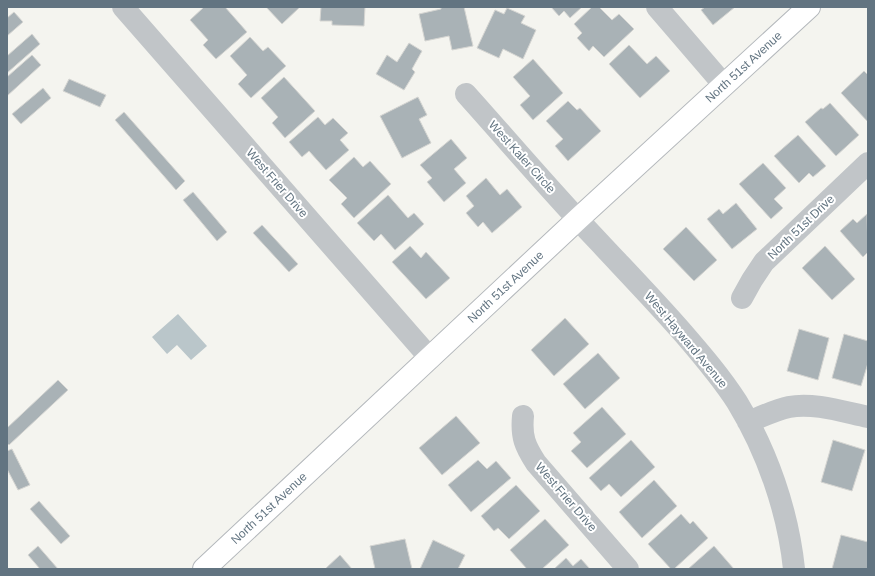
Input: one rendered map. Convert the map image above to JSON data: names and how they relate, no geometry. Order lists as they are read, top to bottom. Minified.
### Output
{"streets":{"main road":["North 51st Avenue"],"street":["West Kaler Circle","West Frier Drive","North 51st Drive","West Hayward Avenue"]},"crossings":[["North 51st Avenue","West Kaler Circle"],["North 51st Avenue","West Frier Drive"],["North 51st Avenue","West Hayward Avenue"],["West Kaler Circle","West Hayward Avenue"]]}
